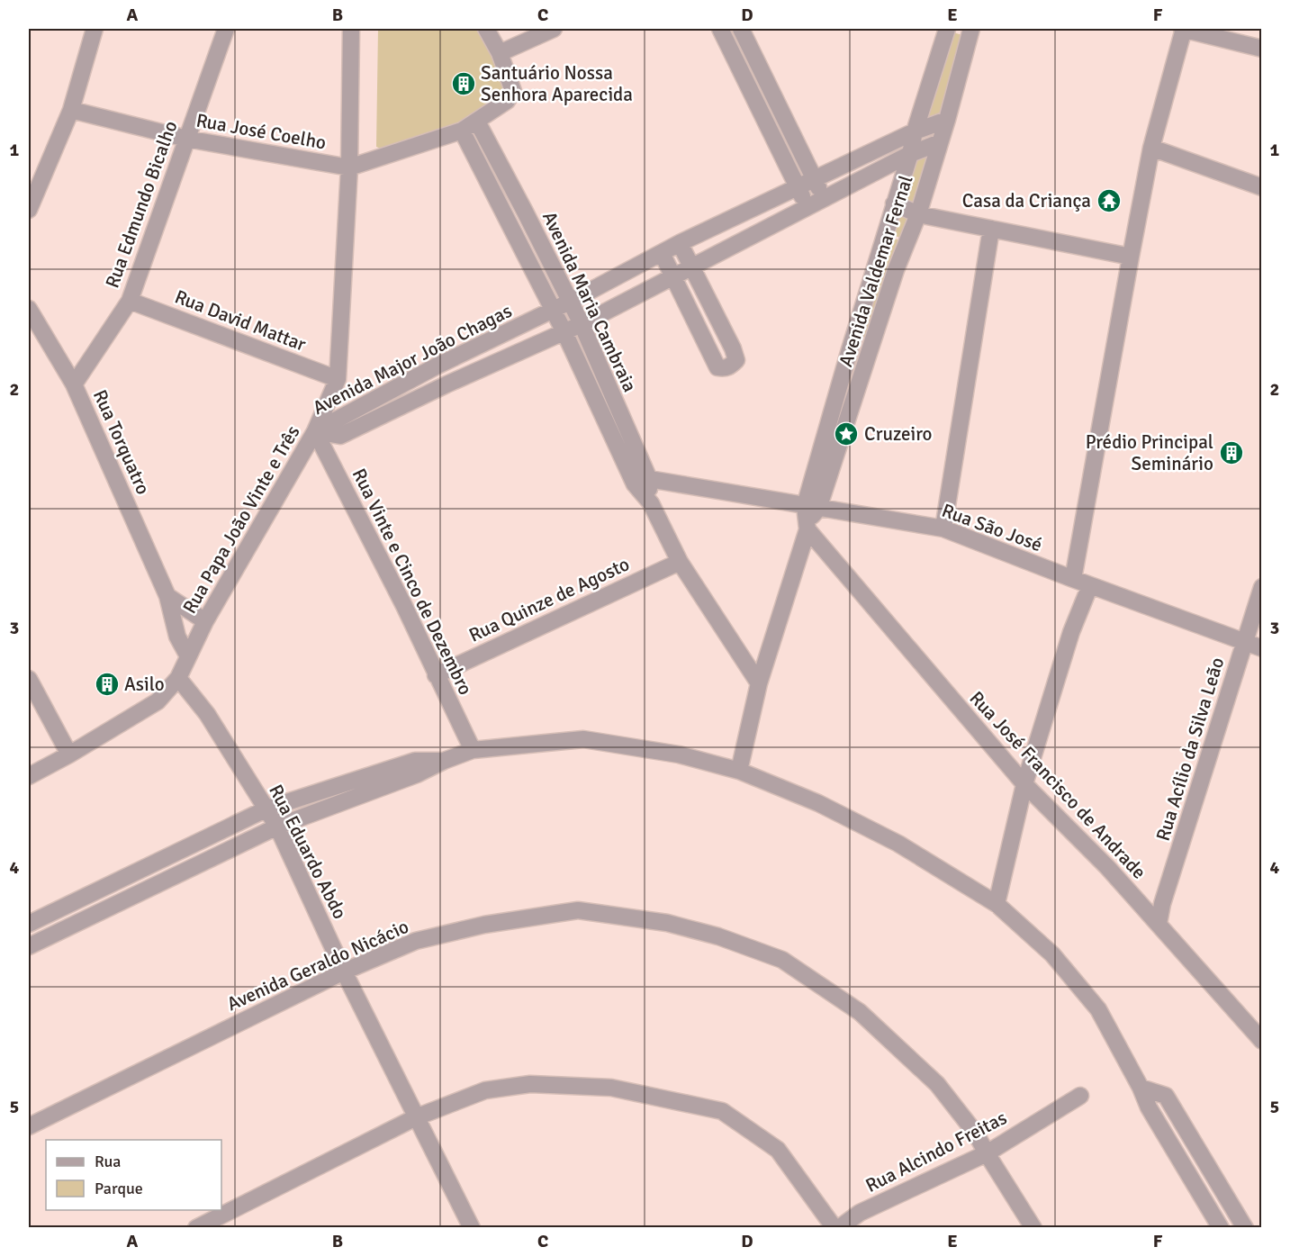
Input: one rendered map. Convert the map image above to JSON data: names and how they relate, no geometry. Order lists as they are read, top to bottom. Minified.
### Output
{"streets":{"street":["Rua José Coelho","Rua Edmundo Bicalho","Avenida Valdemar Fernal","Avenida Maria Cambraia","Rua David Mattar","Avenida Major João Chagas","Rua Torquatro","Rua Papa João Vinte e Três","Rua São José","Rua Vinte e Cinco de Dezembro","Rua Quinze de Agosto","Rua Acílio da Silva Leão","Rua José Francisco de Andrade","Rua Eduardo Abdo","Avenida Geraldo Nicácio","Rua Alcindo Freitas"]},"crossings":[["Rua José Coelho","Rua Edmundo Bicalho"],["Rua José Coelho","Rua Papa João Vinte e Três"],["Rua Edmundo Bicalho","Rua David Mattar"],["Rua Edmundo Bicalho","Rua Torquatro"],["Avenida Valdemar Fernal","Avenida Maria Cambraia"],["Avenida Valdemar Fernal","Avenida Major João Chagas"],["Avenida Valdemar Fernal","Rua São José"],["Avenida Valdemar Fernal","Rua José Francisco de Andrade"],["Avenida Maria Cambraia","Avenida Major João Chagas"],["Avenida Maria Cambraia","Rua São José"],["Avenida Maria Cambraia","Rua Quinze de Agosto"],["Rua David Mattar","Rua Papa João Vinte e Três"],["Avenida Major João Chagas","Rua Papa João Vinte e Três"],["Avenida Major João Chagas","Rua Vinte e Cinco de Dezembro"],["Rua Torquatro","Rua Papa João Vinte e Três"],["Rua Papa João Vinte e Três","Rua Vinte e Cinco de Dezembro"],["Rua Papa João Vinte e Três","Rua Eduardo Abdo"],["Rua São José","Rua Acílio da Silva Leão"],["Rua São José","Rua José Francisco de Andrade"],["Rua Vinte e Cinco de Dezembro","Rua Quinze de Agosto"],["Rua Acílio da Silva Leão","Rua José Francisco de Andrade"],["Rua Eduardo Abdo","Avenida Geraldo Nicácio"],["Avenida Geraldo Nicácio","Rua Alcindo Freitas"]],"places":{"building":["Santuário Nossa Senhora Aparecida","Prédio Principal Seminário","Asilo"],"temple":["Casa da Criança"],"place":["Cruzeiro"]},"legend":["Rua","Parque"],"grid":{"columns":["A","B","C","D","E","F"],"rows":["1","2","3","4","5"]}}
